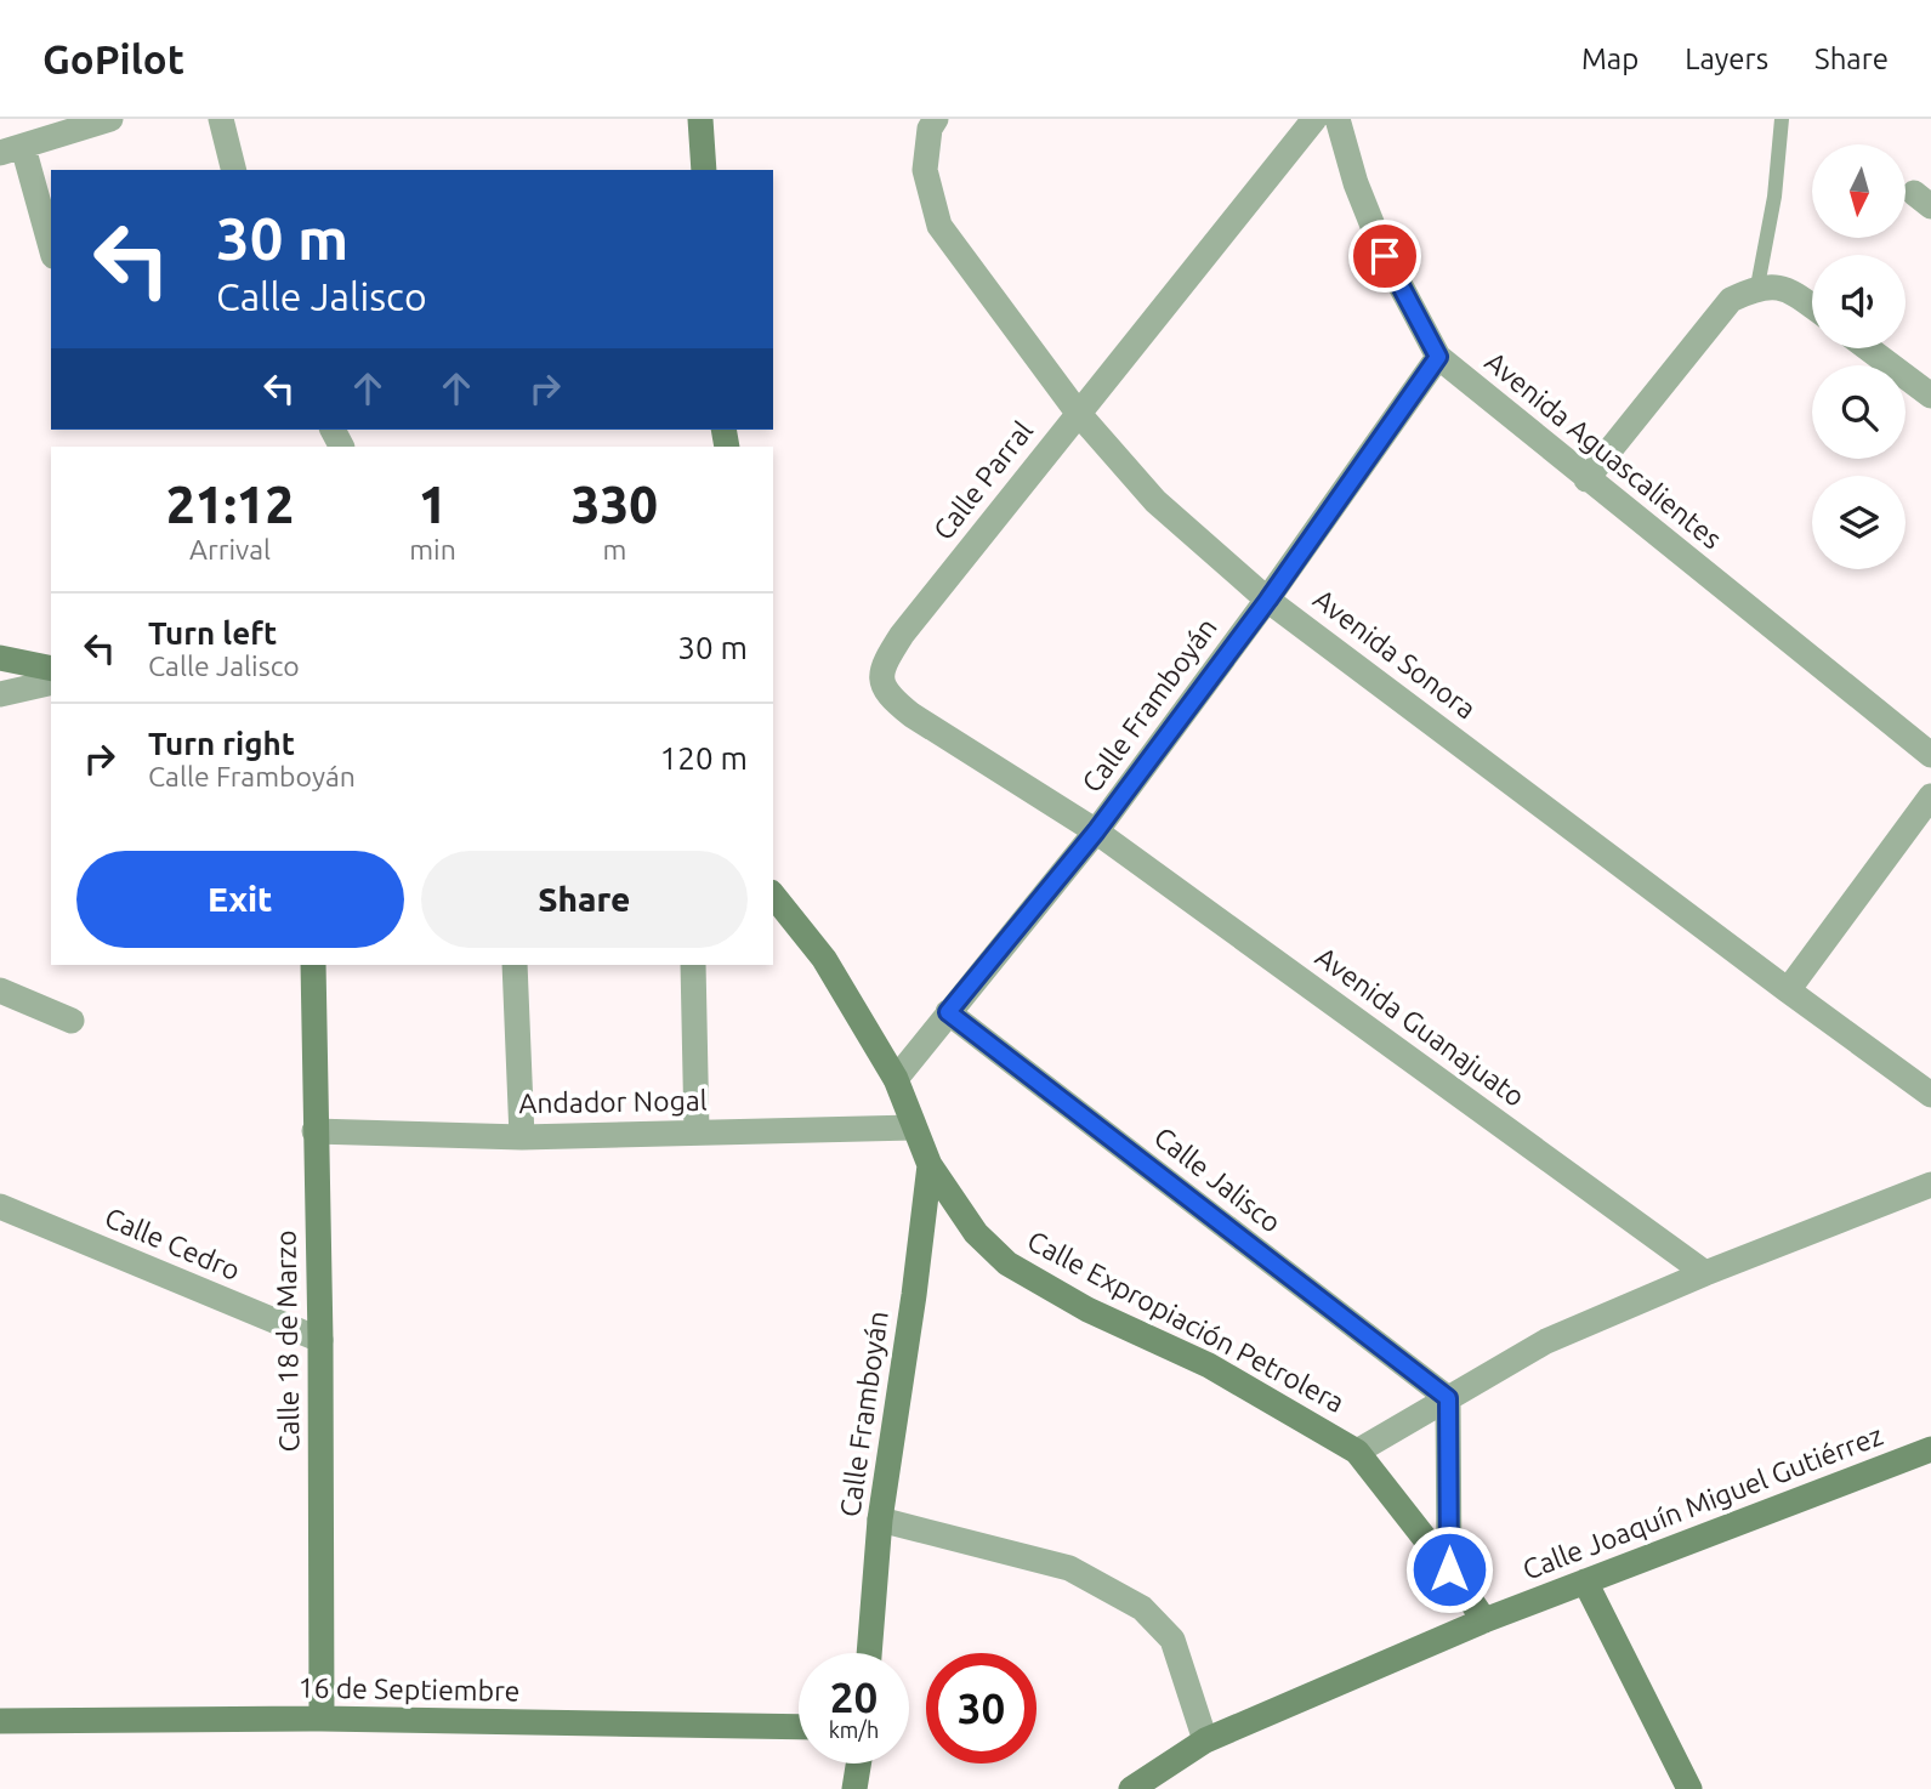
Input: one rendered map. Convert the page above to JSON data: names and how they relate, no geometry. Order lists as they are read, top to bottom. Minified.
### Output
{"streets":{"street":["Avenida Aguascalientes","Calle Parral","Avenida Sonora","Calle Framboyán","Avenida Guanajuato","Andador Nogal","Calle Jalisco","Calle Cedro","Calle Expropiación Petrolera","Calle 18 de Marzo","Calle Joaquín Miguel Gutiérrez","16 de Septiembre"]},"crossings":[["Avenida Aguascalientes","Calle Framboyán"],["Calle Parral","Avenida Sonora"],["Calle Parral","Calle Framboyán"],["Calle Parral","Avenida Guanajuato"],["Avenida Sonora","Calle Framboyán"],["Calle Framboyán","Avenida Guanajuato"],["Calle Framboyán","Calle Jalisco"],["Calle Framboyán","Calle Expropiación Petrolera"],["Andador Nogal","Calle Expropiación Petrolera"],["Andador Nogal","Calle 18 de Marzo"],["Calle Cedro","Calle 18 de Marzo"],["Calle Expropiación Petrolera","Calle Joaquín Miguel Gutiérrez"],["Calle 18 de Marzo","16 de Septiembre"]],"north":"bottom","page":{"header":"GoPilot","nav":["Map","Layers","Share"],"turn":["30 m","Calle Jalisco"],"eta":["21:12","Arrival","1","min","330","m"],"list":[{"name":"Turn left","note":"Calle Jalisco","value":"30 m"},{"name":"Turn right","note":"Calle Framboyán","value":"120 m"}],"buttons":["Exit","Share"],"speed":"20 km/h","limit":"30"}}
